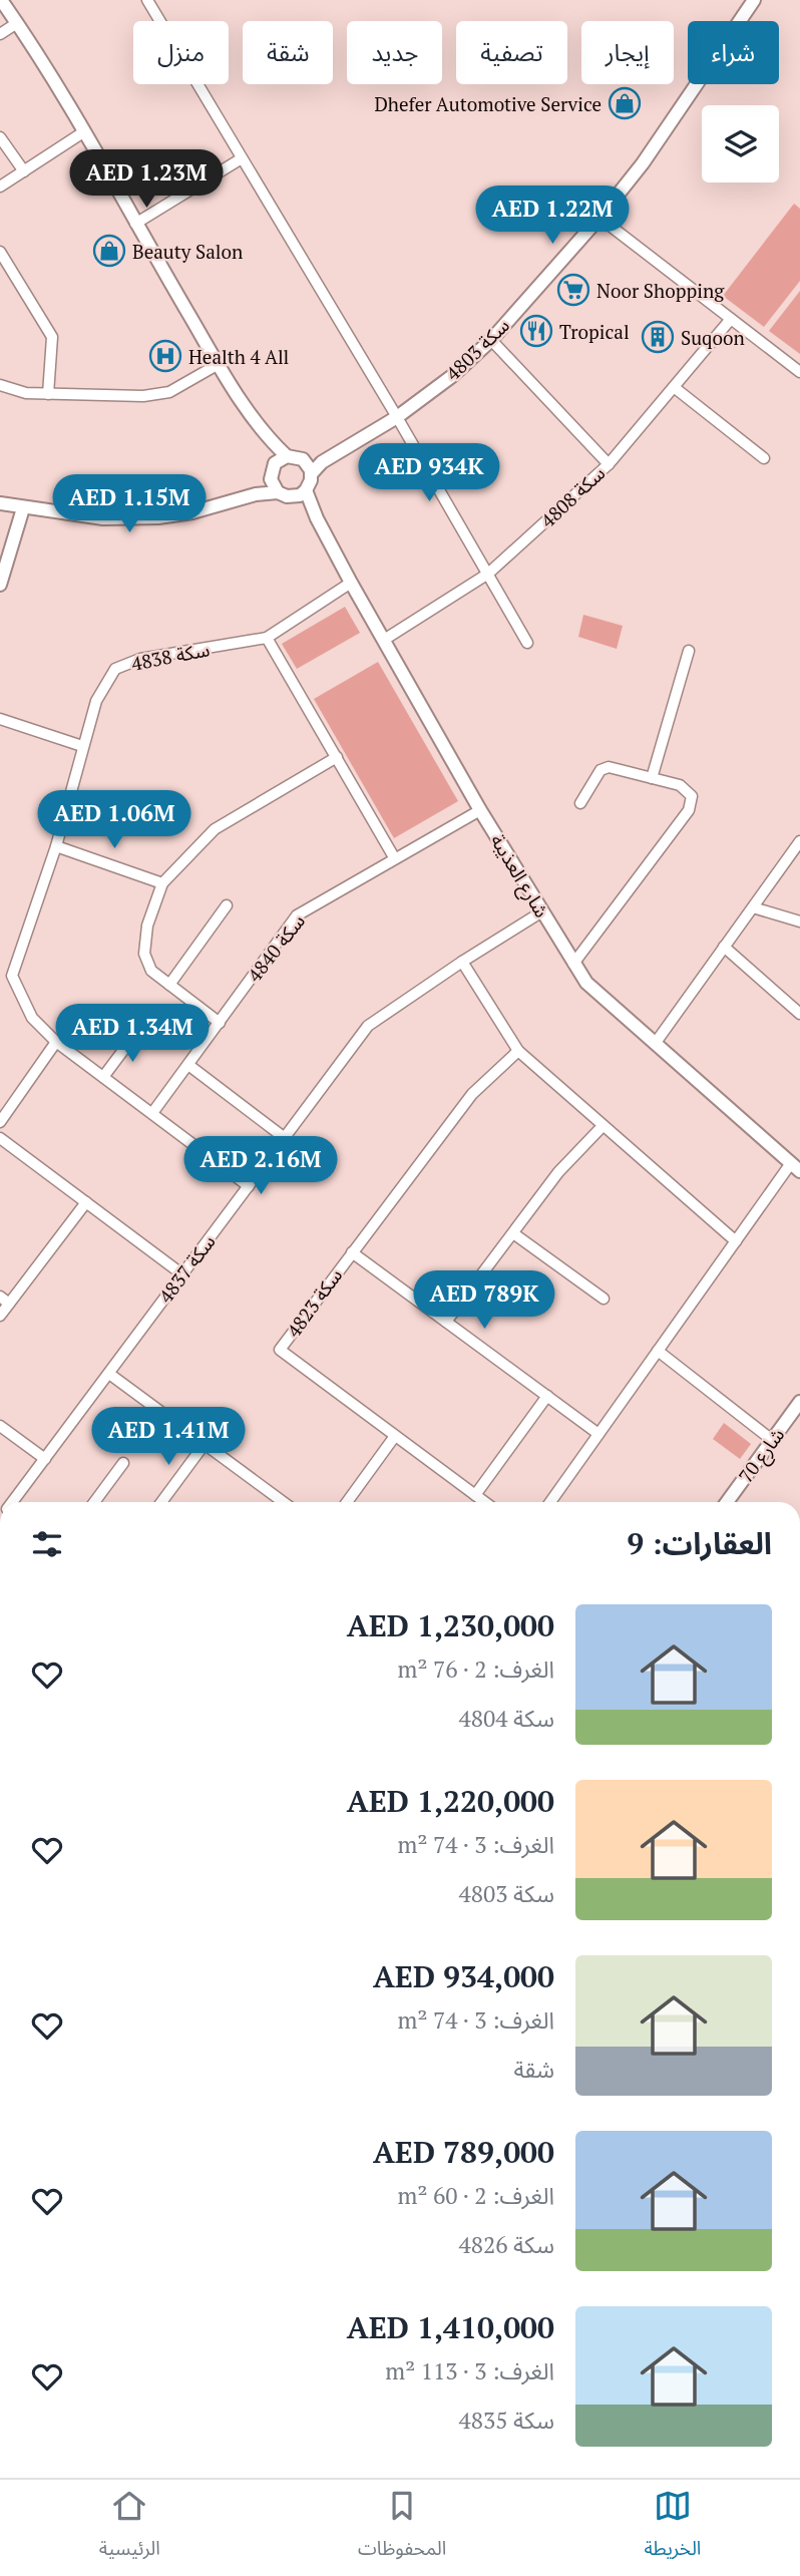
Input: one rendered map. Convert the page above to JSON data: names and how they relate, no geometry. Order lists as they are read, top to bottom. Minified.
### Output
{"streets":{"street":["سكة 4803","سكة 4808","سكة 4838","شارع العذيبة","سكة 4840","سكة 4837","سكة 4823","شارع 70"]},"crossings":[["سكة 4803","شارع العذيبة"],["سكة 4808","شارع العذيبة"],["سكة 4838","شارع العذيبة"],["سكة 4838","سكة 4840"],["سكة 4838","سكة 4837"],["شارع العذيبة","سكة 4840"],["شارع العذيبة","سكة 4837"]],"places":{"shop":["Dhefer Automotive Service","Beauty Salon"],"supermarket":["Noor Shopping"],"restaurant":["Tropical"],"building":["Suqoon"],"hospital":["Health 4 All"]},"page":{"chip":["شراء","إيجار","تصفية","جديد","شقة","منزل"],"price":["AED 1.23M","AED 1.22M","AED 934K","AED 1.15M","AED 1.06M","AED 1.34M","AED 2.16M","AED 789K","AED 1.41M"],"heading":"العقارات: 9","list":[{"name":"AED 1,230,000","note":"الغرف: 2 · 76 m² · سكة 4804"},{"name":"AED 1,220,000","note":"الغرف: 3 · 74 m² · سكة 4803"},{"name":"AED 934,000","note":"الغرف: 3 · 74 m² · شقة"},{"name":"AED 789,000","note":"الغرف: 2 · 60 m² · سكة 4826"},{"name":"AED 1,410,000","note":"الغرف: 3 · 113 m² · سكة 4835"}],"tabs":["الخريطة","المحفوظات","الرئيسية"]}}
